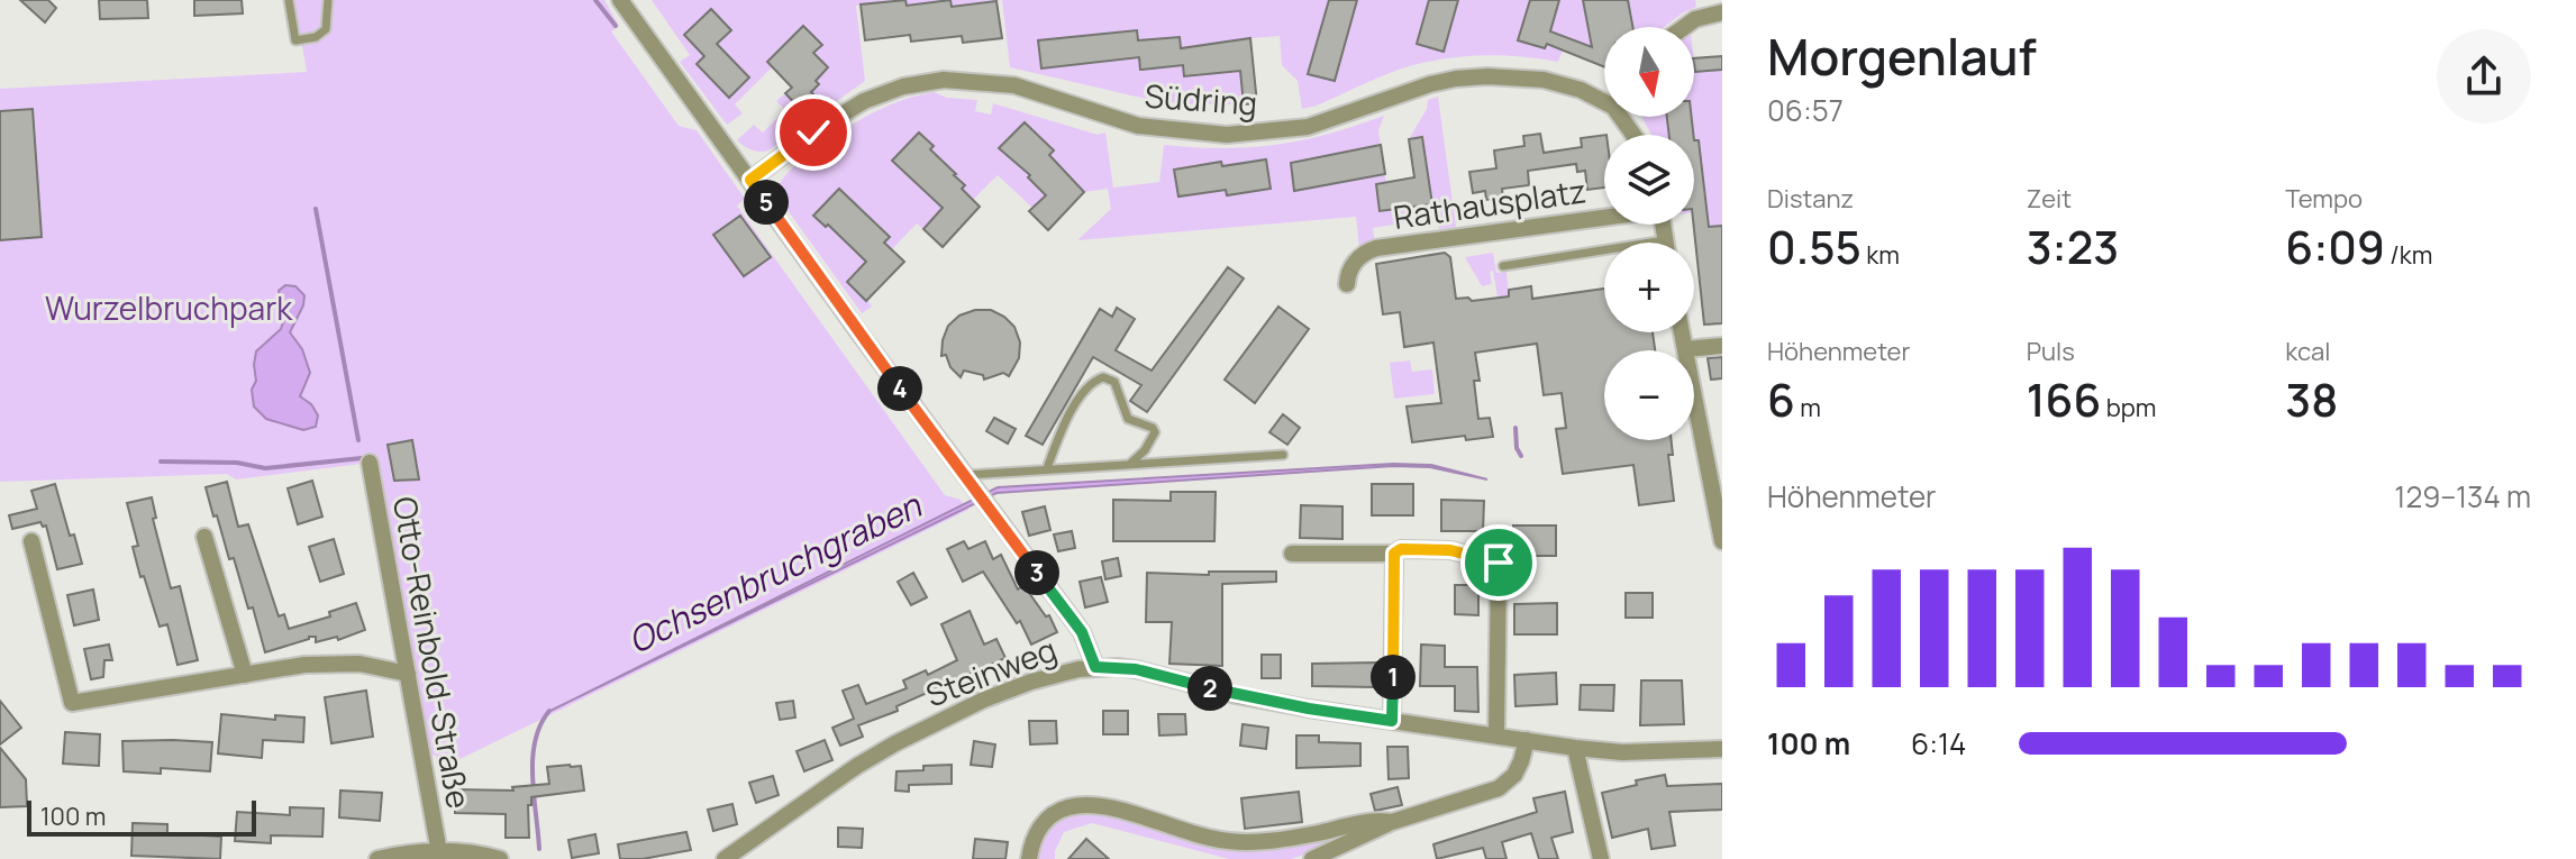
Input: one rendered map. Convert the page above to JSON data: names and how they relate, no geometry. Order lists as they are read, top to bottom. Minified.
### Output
{"streets":{"street":["Südring","Rathausplatz","Otto-Reinbold-Straße","Steinweg"]},"water":["Ochsenbruchgraben"],"parks":["Wurzelbruchpark"],"scale_bar":"100 m","north":"bottom","page":{"heading":["Morgenlauf","06:57"],"map_buttons":["+","−"],"stats":[["Distanz","0.55 km"],["Zeit","3:23"],["Tempo","6:09 /km"],["Höhenmeter","6 m"],["Puls","166 bpm"],["kcal","38"]],"pins":["5","4","3","1","2"],"chart":["Höhenmeter","129–134 m"],"list":[{"name":"100 m","note":"6:14"}],"scale":"100 m"}}
